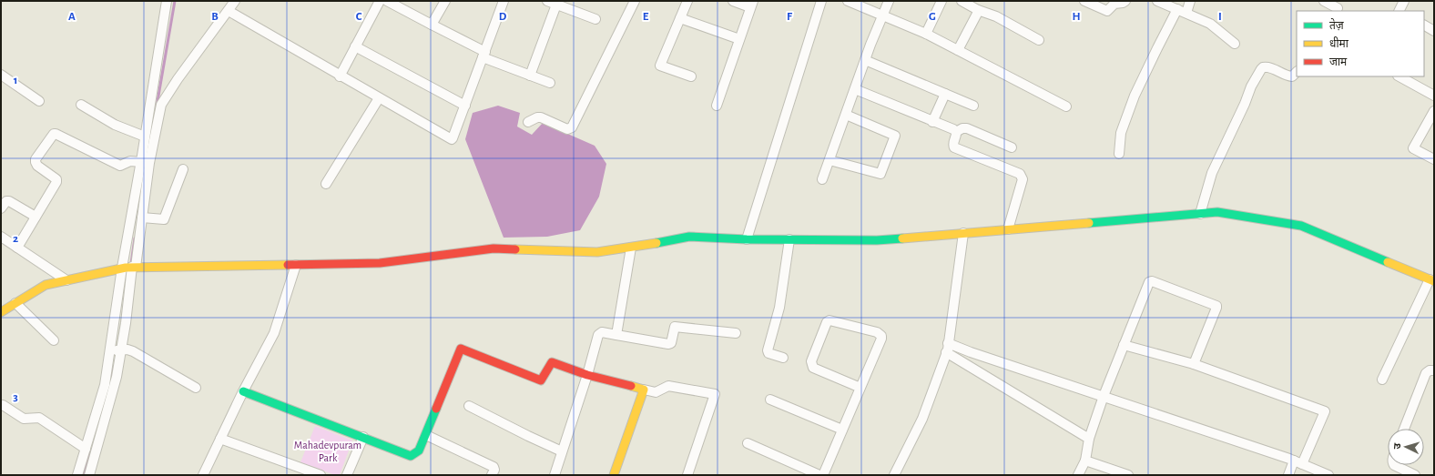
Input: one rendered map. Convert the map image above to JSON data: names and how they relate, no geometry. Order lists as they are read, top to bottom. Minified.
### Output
{"parks":["Mahadevpuram Park"],"legend":["तेज़","धीमा","जाम"],"north":"left","grid":{"columns":["A","B","C","D","E","F","G","H","I"],"rows":["1","2","3"]}}
